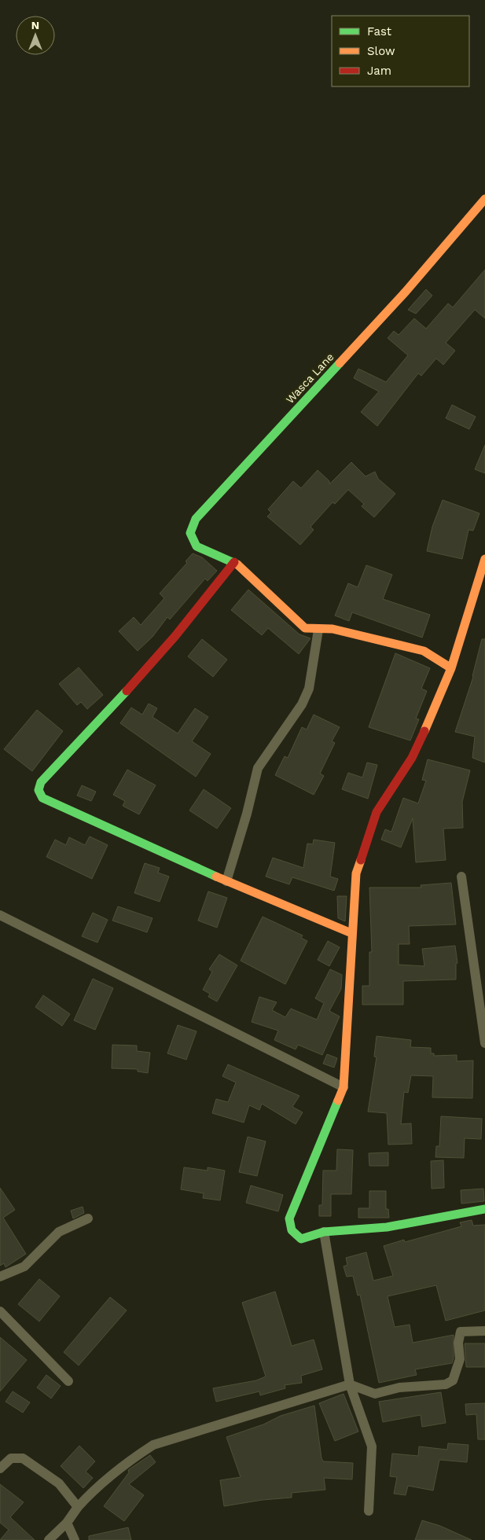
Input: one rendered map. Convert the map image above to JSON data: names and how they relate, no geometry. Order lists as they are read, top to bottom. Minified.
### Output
{"streets":{"street":["Wasca Lane"]},"legend":["Fast","Slow","Jam"],"north":"top"}
